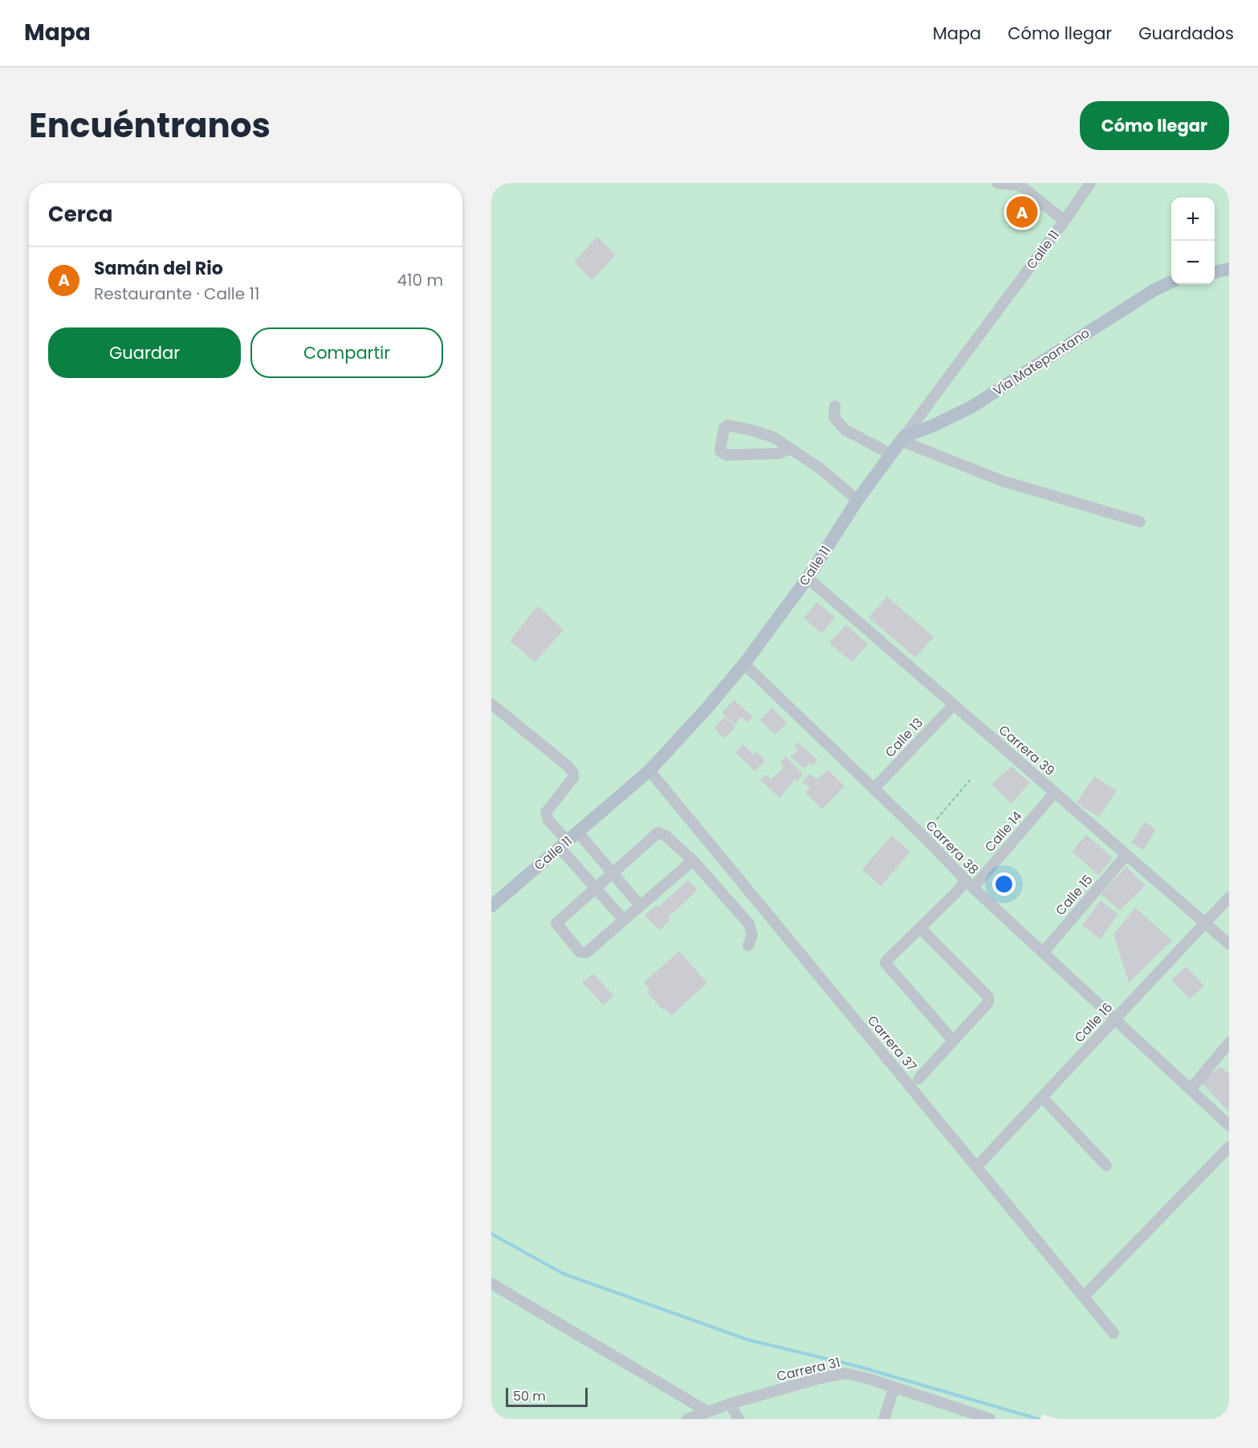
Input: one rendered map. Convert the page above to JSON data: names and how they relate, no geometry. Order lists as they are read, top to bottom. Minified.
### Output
{"streets":{"main road":["Calle 11","Vía Matepantano"],"street":["Calle 13","Carrera 39","Calle 14","Carrera 38","Calle 15","Calle 16","Carrera 37","Carrera 31"]},"crossings":[["Calle 11","Vía Matepantano"],["Calle 11","Carrera 39"],["Calle 11","Carrera 38"],["Calle 11","Carrera 37"],["Calle 13","Carrera 39"],["Calle 13","Carrera 38"],["Carrera 39","Calle 14"],["Carrera 39","Calle 15"],["Carrera 39","Calle 16"],["Calle 14","Carrera 38"],["Carrera 38","Calle 15"],["Carrera 38","Calle 16"],["Calle 16","Carrera 37"]],"scale_bar":"50 m","page":{"header":"Mapa","nav":["Mapa","Cómo llegar","Guardados"],"title":"Encuéntranos","buttons":["Cómo llegar",["Guardar","Compartir"]],"heading":"Cerca","pins":"A","map_buttons":["+","−"],"list":[{"mark":"A","name":"Samán del Rio","note":"Restaurante · Calle 11","value":"410 m"}],"scale":"50 m"}}
